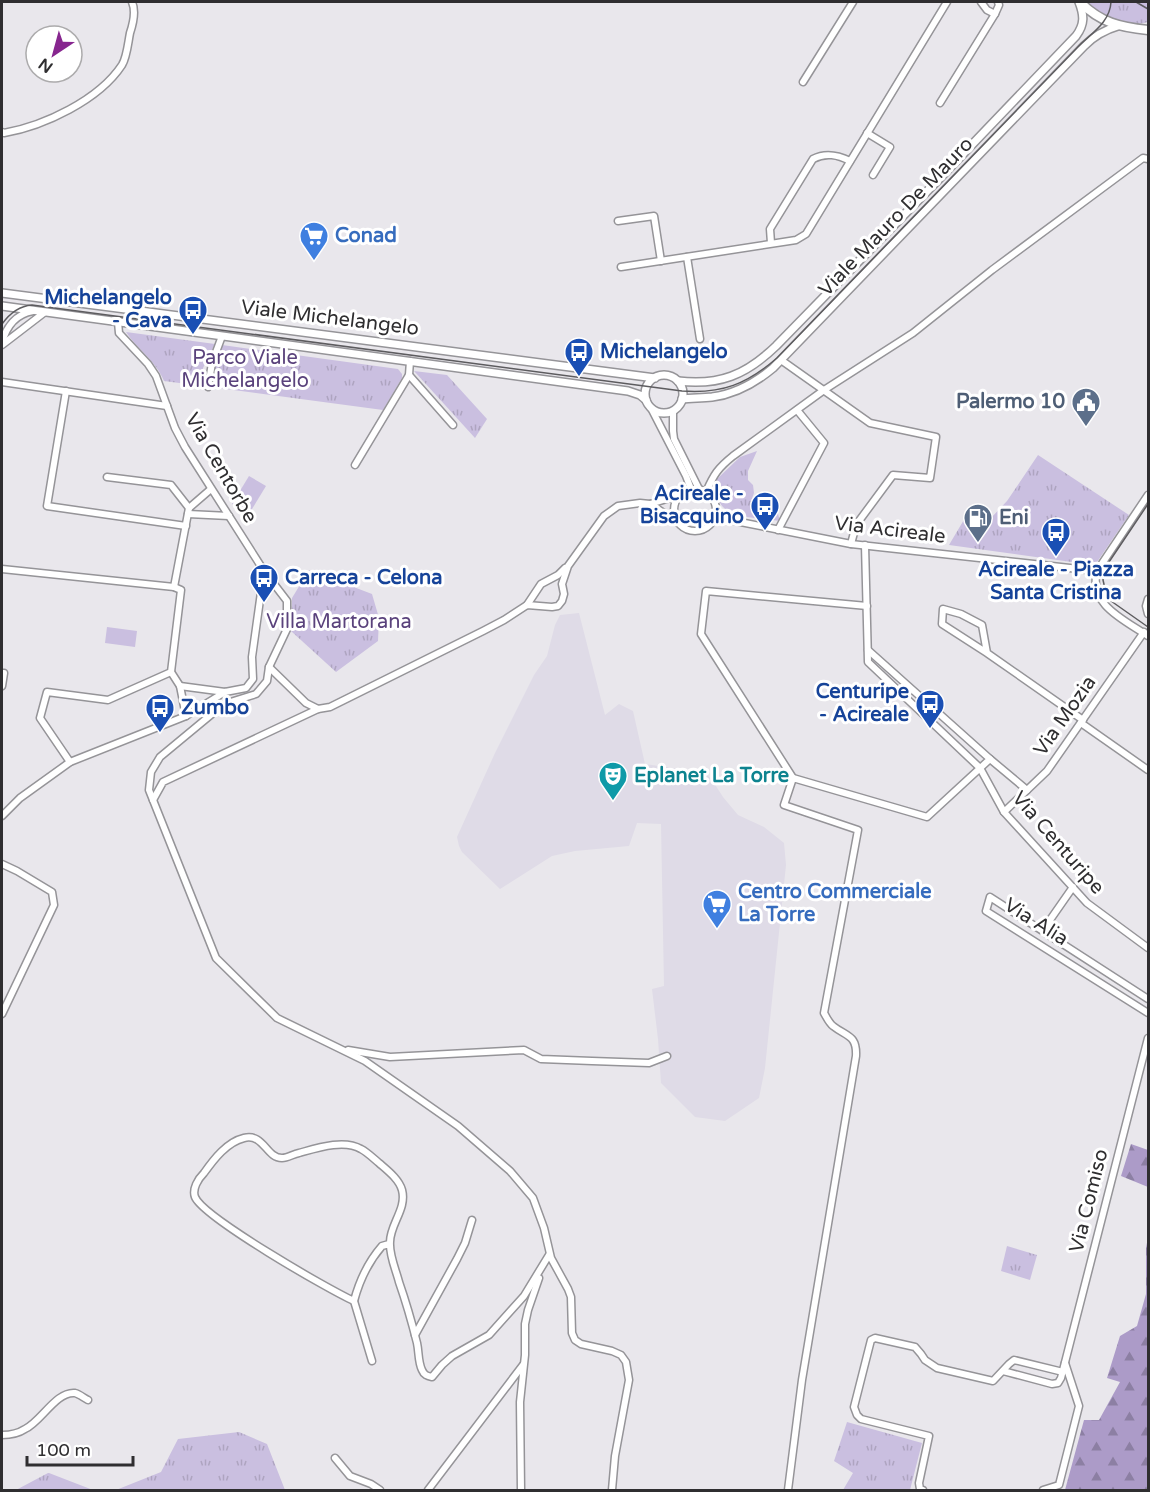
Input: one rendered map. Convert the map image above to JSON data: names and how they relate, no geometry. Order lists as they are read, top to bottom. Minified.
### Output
{"streets":{"street":["Viale Mauro De Mauro","Viale Michelangelo","Via Centorbe","Via Acireale","Via Mozia","Via Centuripe","Via Alia","Via Comiso"]},"crossings":[["Viale Mauro De Mauro","Viale Michelangelo"],["Viale Michelangelo","Via Centorbe"],["Via Mozia","Via Centuripe"]],"parks":["Parco Viale Michelangelo","Villa Martorana"],"places":{"supermarket":["Conad","Centro Commerciale La Torre"],"bus stop":["Michelangelo - Cava","Michelangelo","Acireale - Bisacquino","Acireale - Piazza Santa Cristina","Carreca - Celona","Centuripe - Acireale","Zumbo"],"public building":["Palermo 10"],"fuel station":["Eni"],"theatre":["Eplanet La Torre"]},"scale_bar":"100 m","north":"bottom left"}
